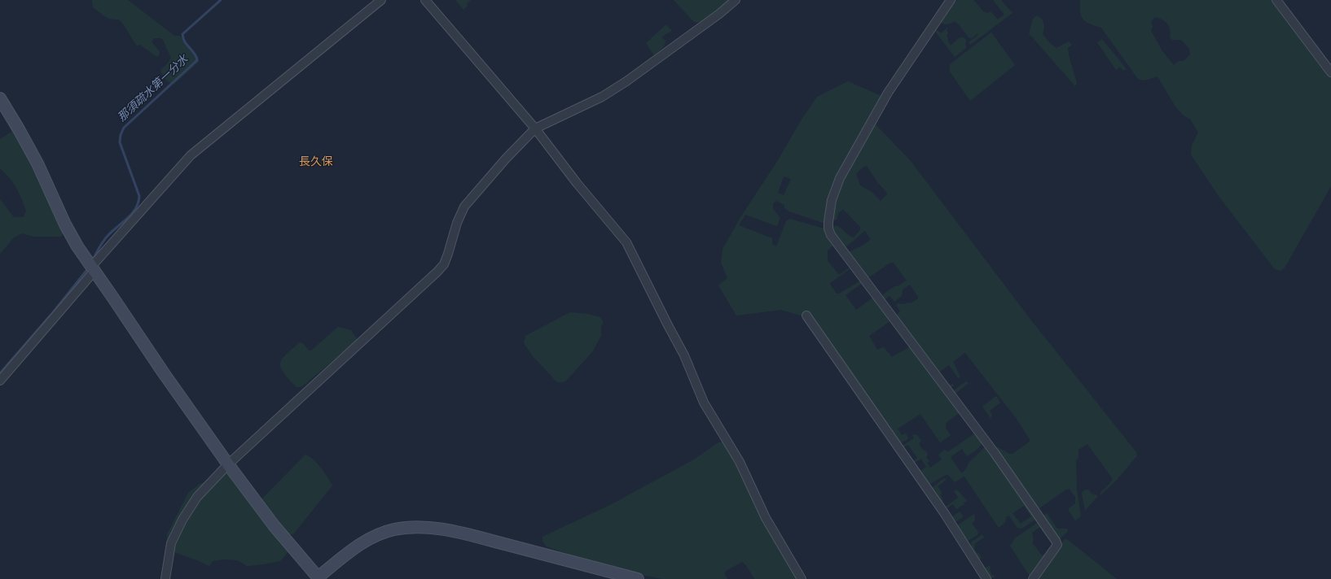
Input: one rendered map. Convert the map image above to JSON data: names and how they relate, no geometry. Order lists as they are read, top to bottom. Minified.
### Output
{"districts":["長久保"],"water":["那須疏水第一分水"]}
